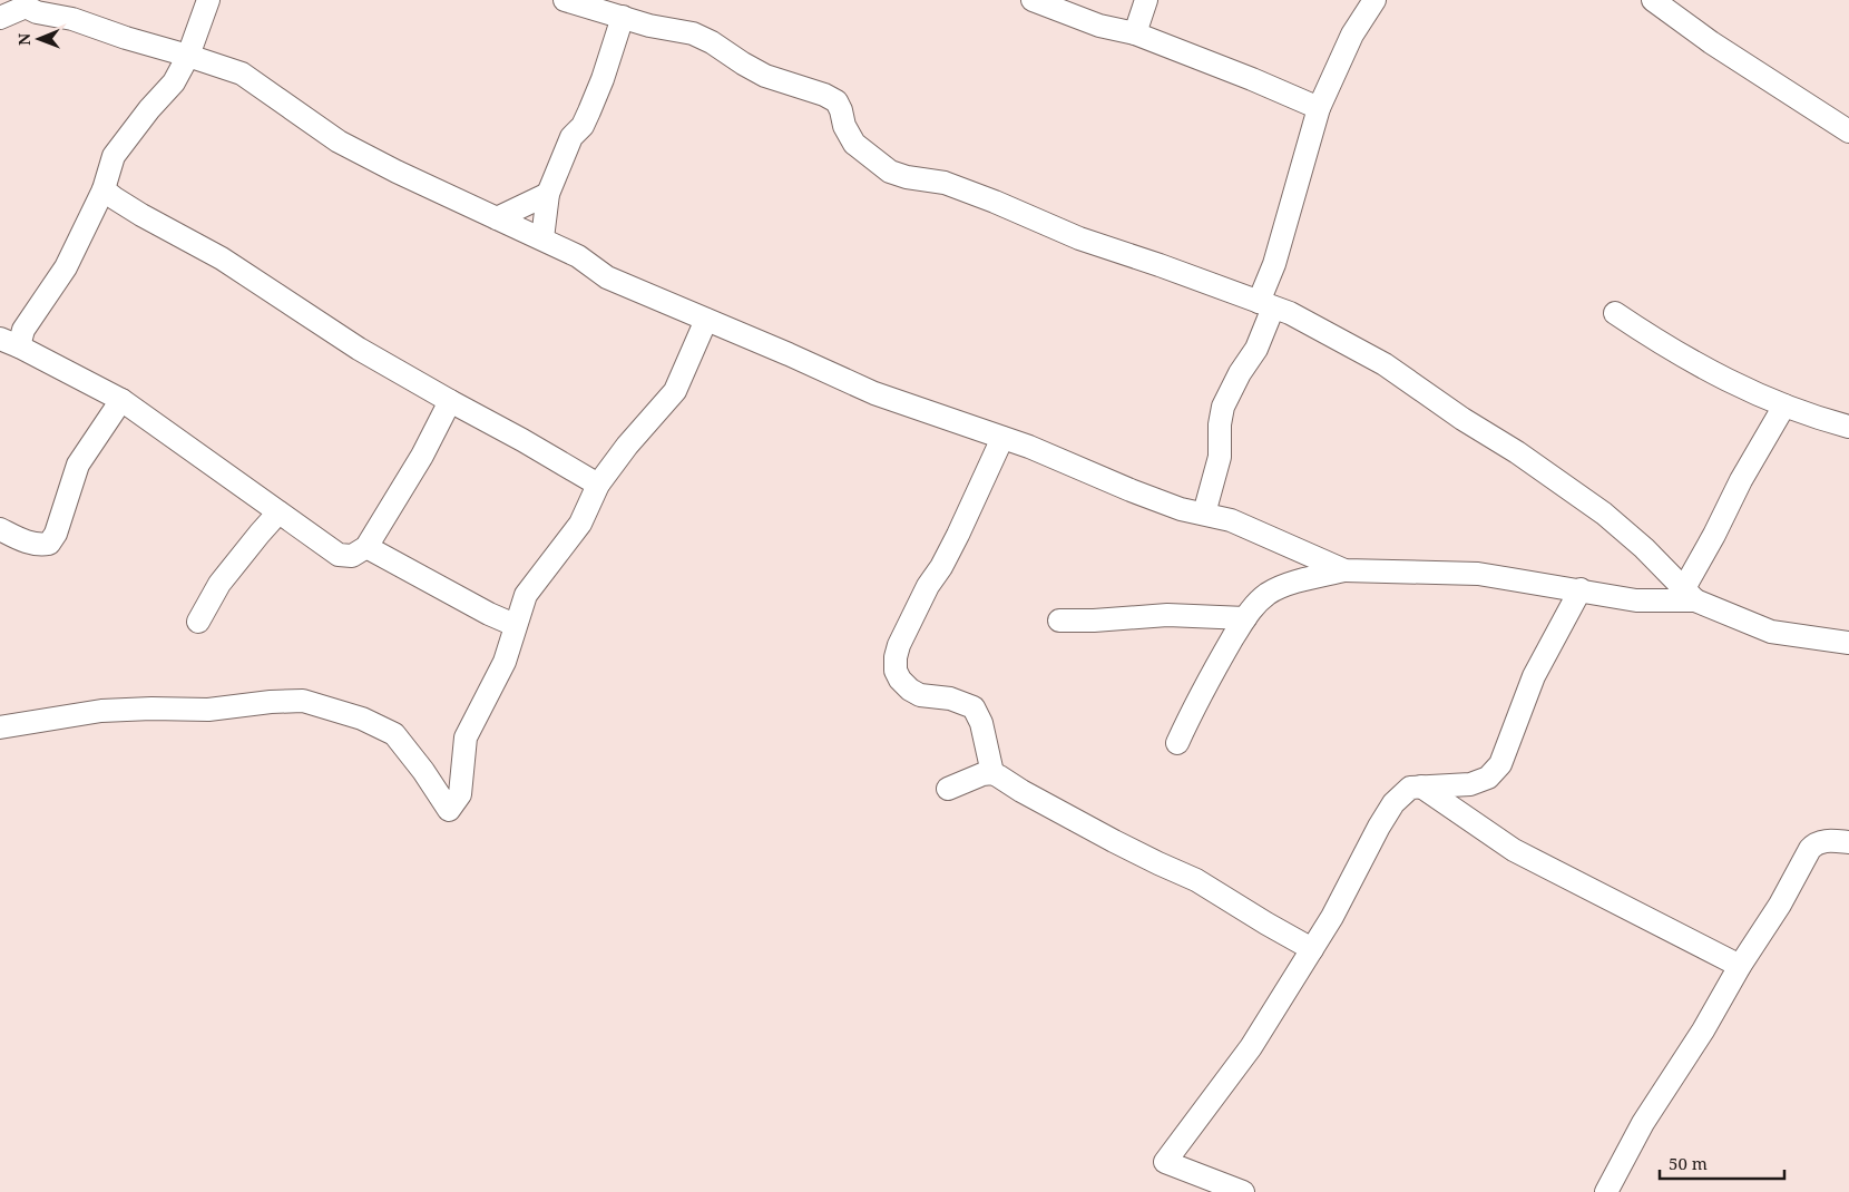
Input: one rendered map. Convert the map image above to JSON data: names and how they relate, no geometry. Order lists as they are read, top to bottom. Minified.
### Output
{"scale_bar":"50 m","north":"left"}
